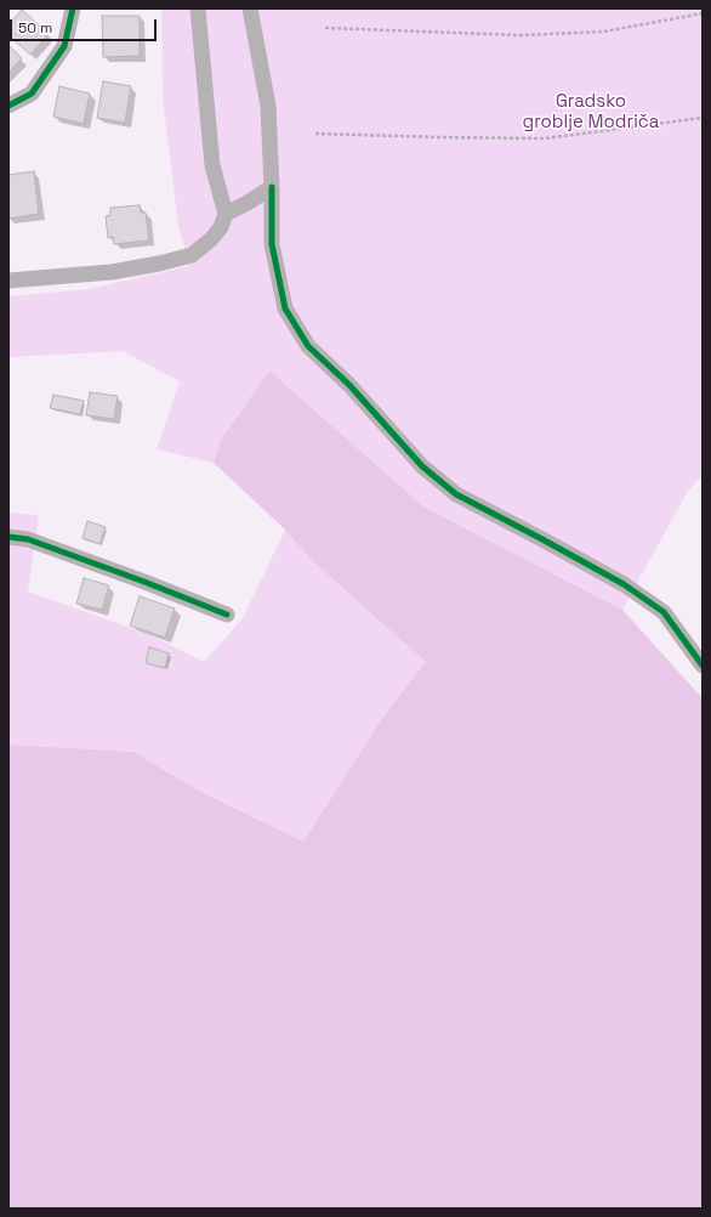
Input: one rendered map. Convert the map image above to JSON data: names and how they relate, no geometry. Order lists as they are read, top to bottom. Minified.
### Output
{"parks":["Gradsko groblje Modriča"],"scale_bar":"50 m"}
